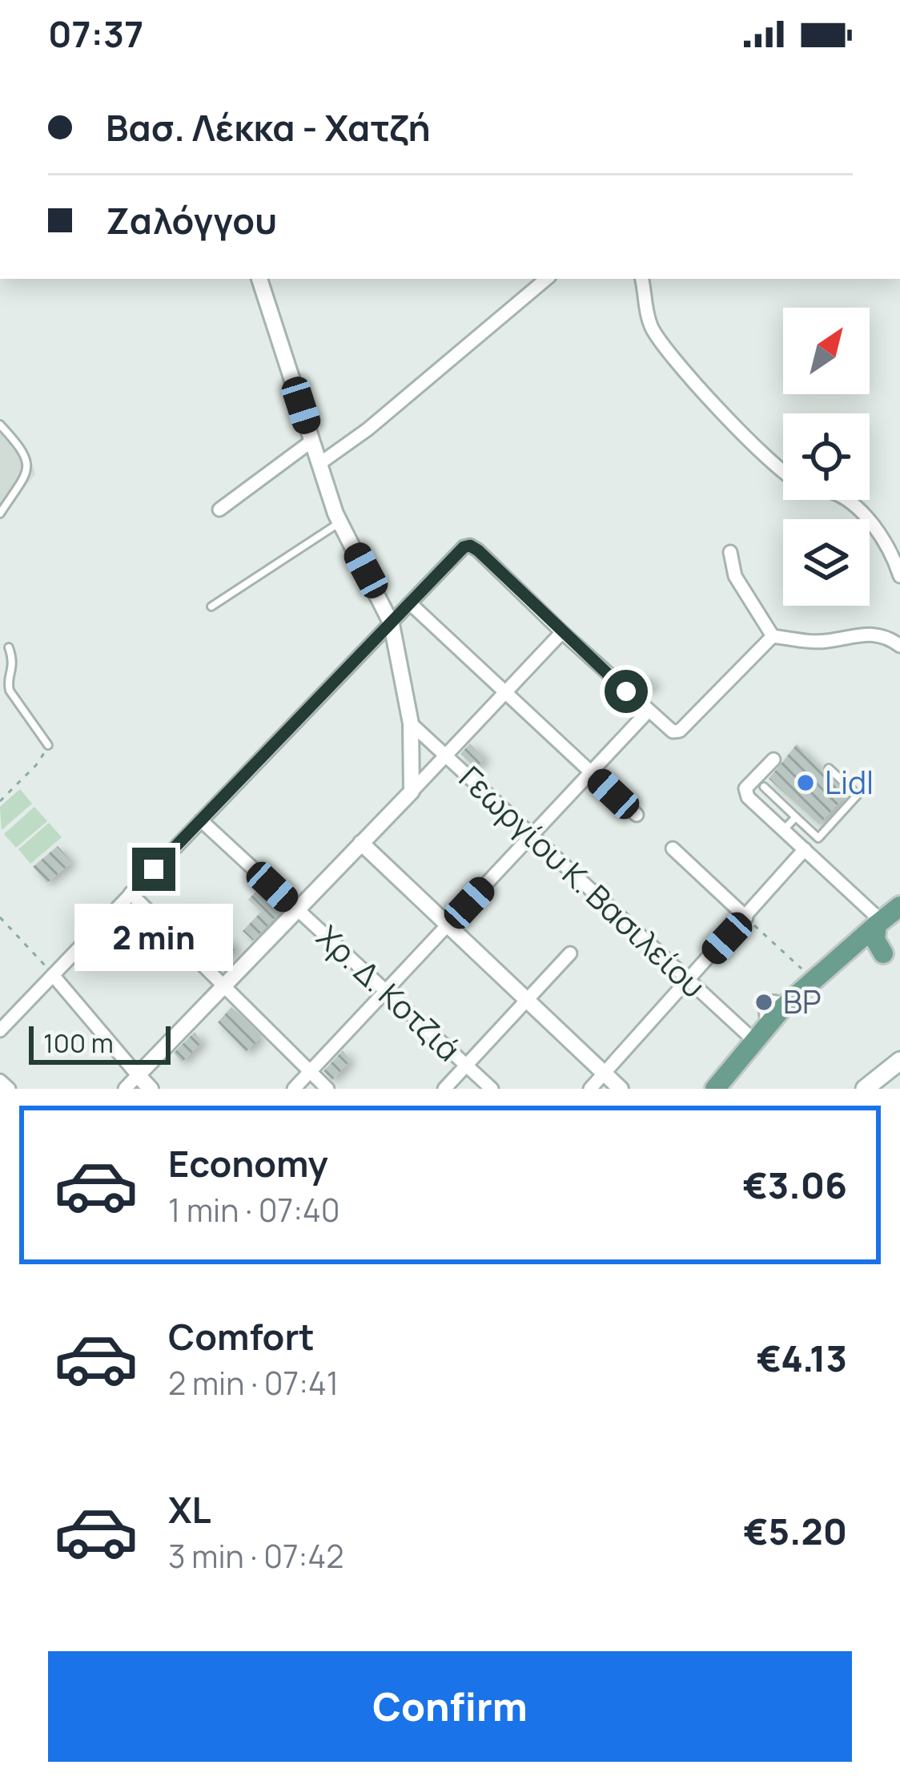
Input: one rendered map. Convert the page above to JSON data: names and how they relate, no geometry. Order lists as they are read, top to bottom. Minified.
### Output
{"streets":{"street":["Γεωργίου Κ. Βασιλείου","Χρ. Δ. Κοτζιά"]},"places":["Lidl","BP"],"scale_bar":"100 m","north":"top right","page":{"status":"07:37","banner":["Βασ. Λέκκα - Χατζή","Ζαλόγγου"],"bubble":"2 min","scale":"100 m","list":[{"name":"Economy","note":"1 min · 07:40","value":"€3.06"},{"name":"Comfort","note":"2 min · 07:41","value":"€4.13"},{"name":"XL","note":"3 min · 07:42","value":"€5.20"}],"buttons":"Confirm"}}
